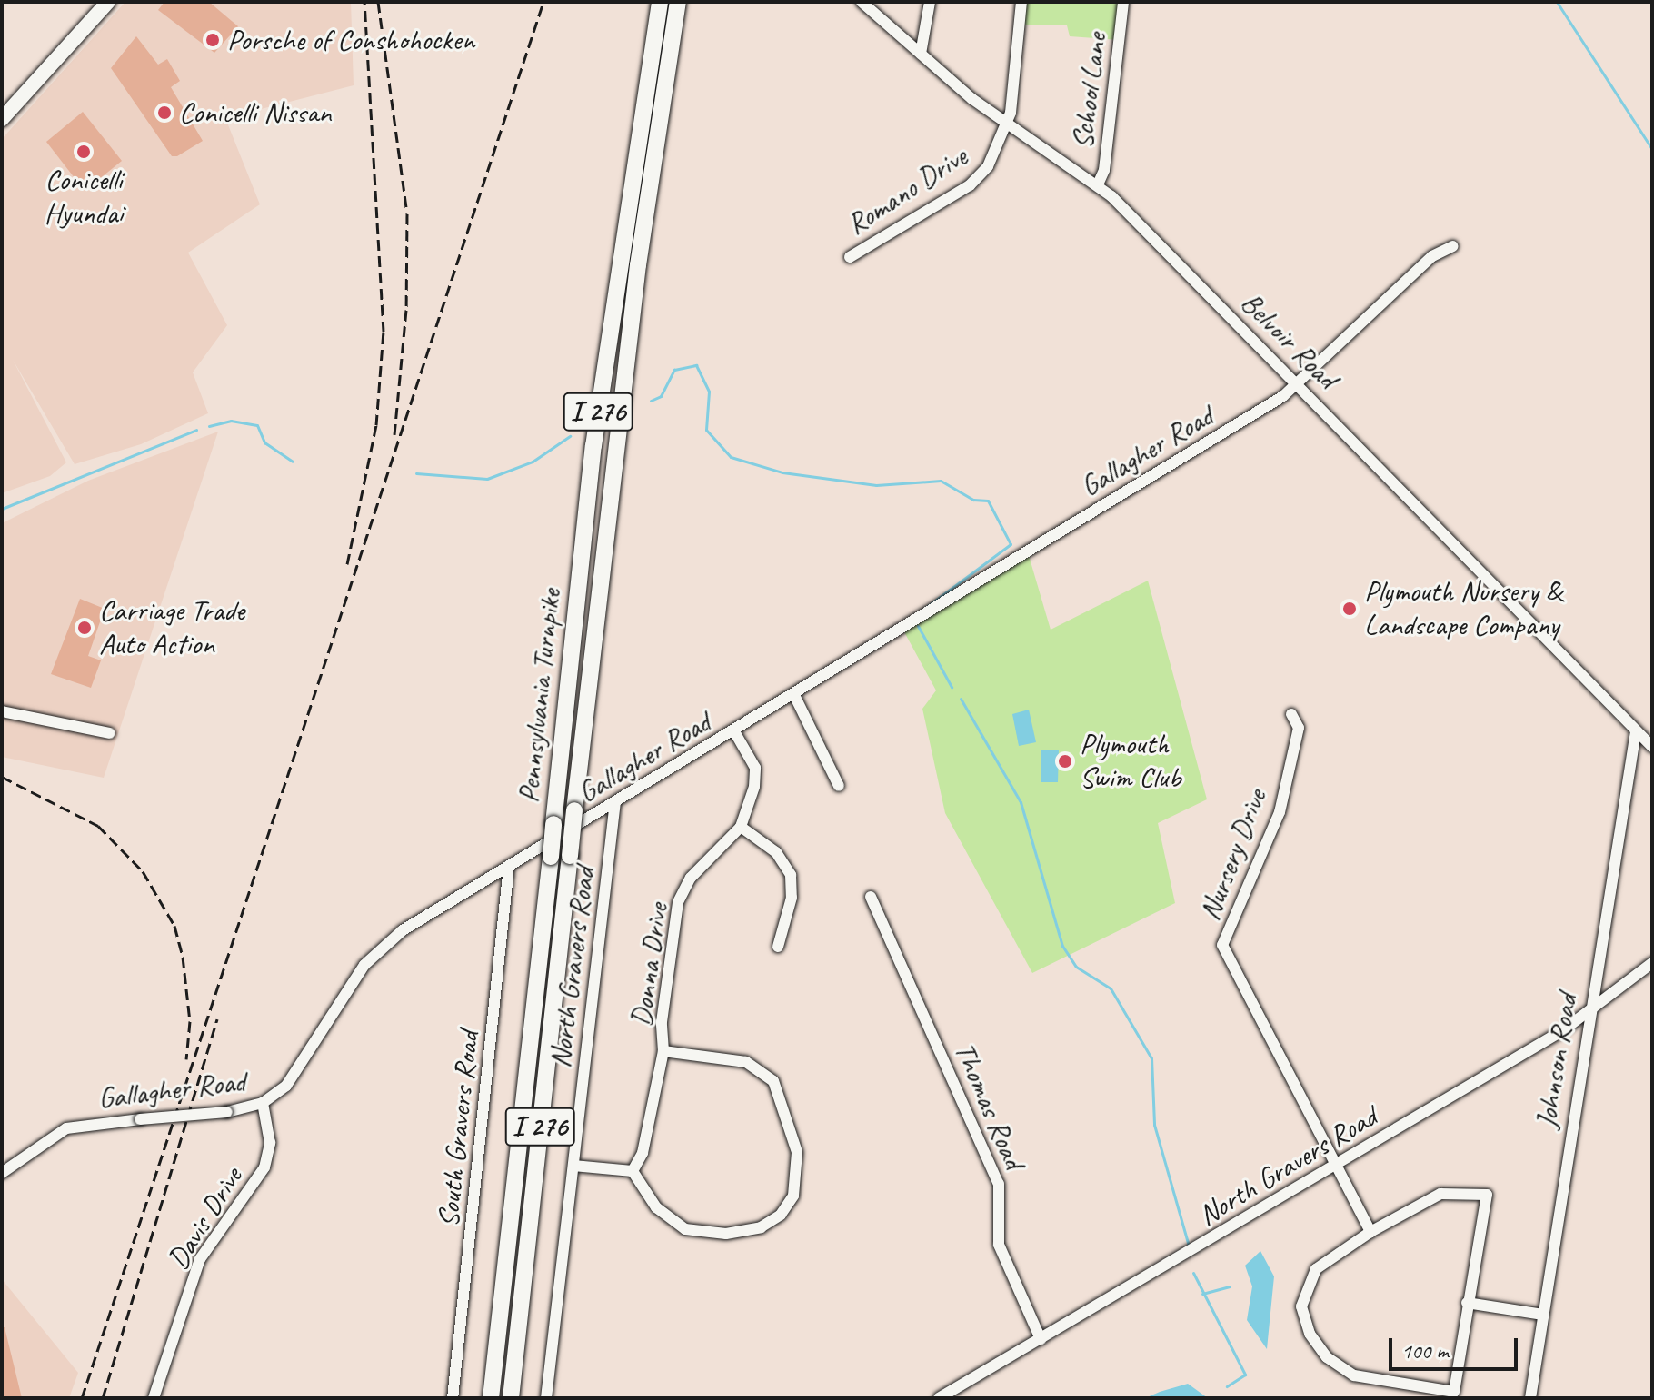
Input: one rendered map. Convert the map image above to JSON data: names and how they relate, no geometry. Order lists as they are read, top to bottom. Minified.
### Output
{"streets":{"highway":["I 276","Pennsylvania Turnpike"],"street":["School Lane","Romano Drive","Belvoir Road","Gallagher Road","Nursery Drive","Donna Drive","North Gravers Road","Johnson Road","Thomas Road","South Gravers Road","Davis Drive"]},"crossings":[["School Lane","Belvoir Road"],["Romano Drive","Belvoir Road"],["Belvoir Road","Gallagher Road"],["Belvoir Road","Johnson Road"],["Gallagher Road","North Gravers Road"],["Gallagher Road","South Gravers Road"],["Gallagher Road","Davis Drive"],["Nursery Drive","North Gravers Road"],["North Gravers Road","Johnson Road"],["North Gravers Road","Thomas Road"]],"places":["Porsche of Conshohocken","Conicelli Nissan","Conicelli Hyundai","Plymouth Nursery & Landscape Company","Carriage Trade Auto Action","Plymouth Swim Club"],"scale_bar":"100 m"}
